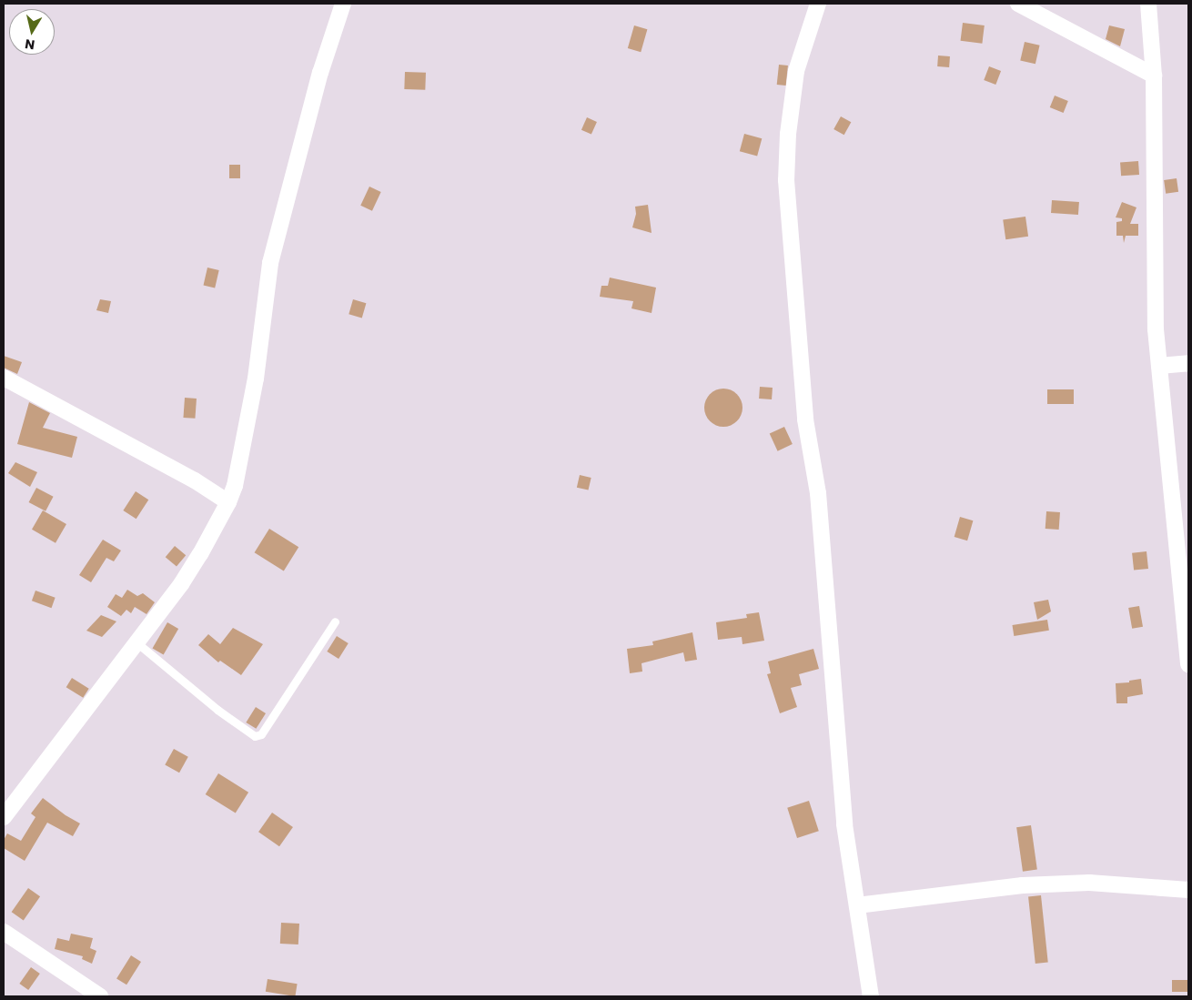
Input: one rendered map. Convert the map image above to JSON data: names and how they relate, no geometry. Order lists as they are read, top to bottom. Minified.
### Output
{"north":"bottom"}
